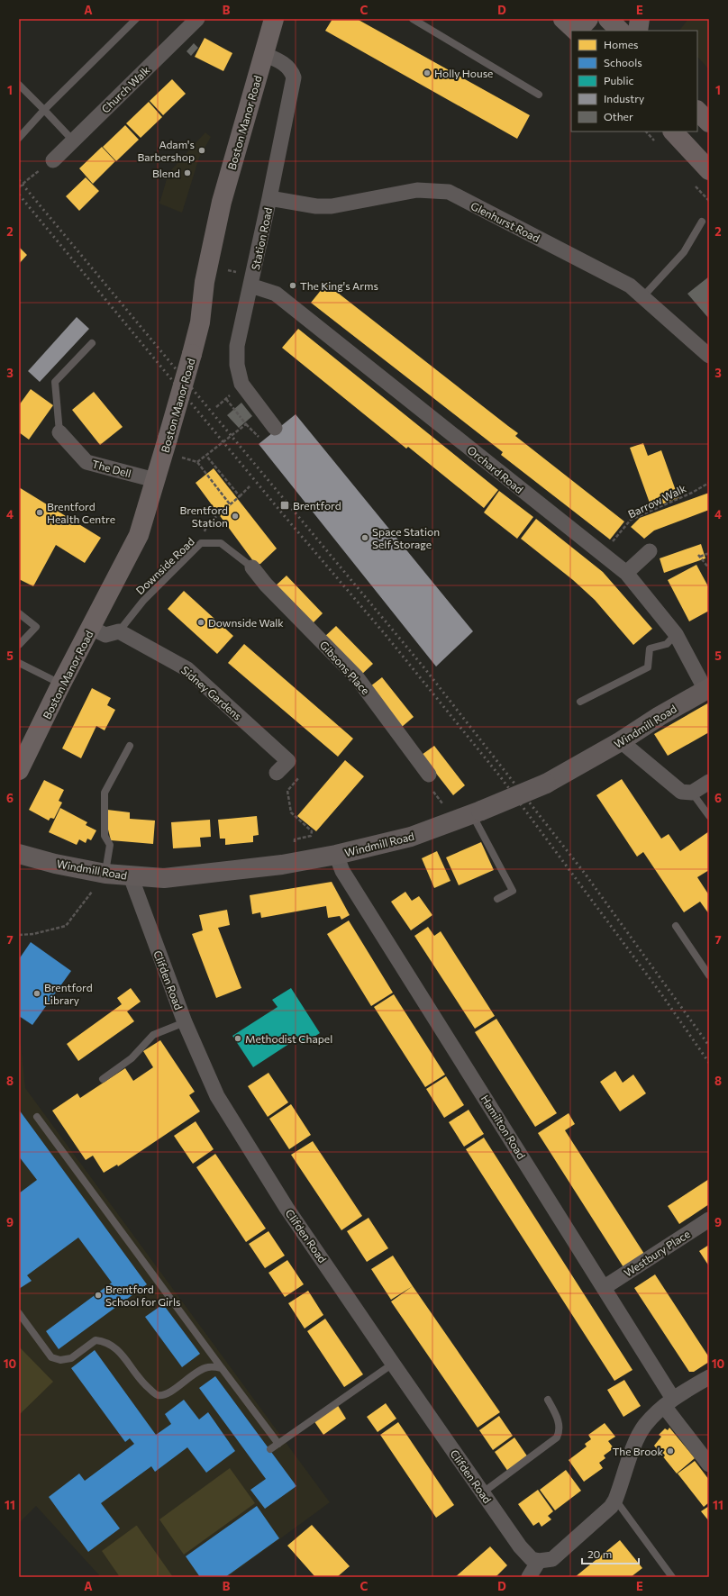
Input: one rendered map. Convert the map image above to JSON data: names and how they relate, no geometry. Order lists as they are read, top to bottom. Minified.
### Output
{"streets":{"main road":["Boston Manor Road","Windmill Road"],"street":["Church Walk","Glenhurst Road","Station Road","The Dell","Orchard Road","Gibsons Place","Sidney Gardens","Clifden Road","Hamilton Road","Westbury Place"],"lane":["Downside Road"],"path":["Barrow Walk"]},"crossings":[["Boston Manor Road","Station Road"],["Boston Manor Road","The Dell"],["Glenhurst Road","Station Road"],["Station Road","Orchard Road"],["Orchard Road","Barrow Walk"],["Orchard Road","Windmill Road"],["Downside Road","Gibsons Place"],["Downside Road","Sidney Gardens"],["Windmill Road","Clifden Road"],["Windmill Road","Hamilton Road"],["Hamilton Road","Westbury Place"]],"places":{"other":["Holly House","Adam's Barbershop","Blend","The King's Arms","Brentford Health Centre","Brentford Station","Space Station Self Storage","Downside Walk","Brentford Library","Methodist Chapel","Brentford School for Girls","The Brook"],"transit":["Brentford"]},"legend":["Homes","Schools","Public","Industry","Other"],"scale_bar":"20 m","grid":{"columns":["A","B","C","D","E"],"rows":["1","2","3","4","5","6","7","8","9","10","11"]}}
